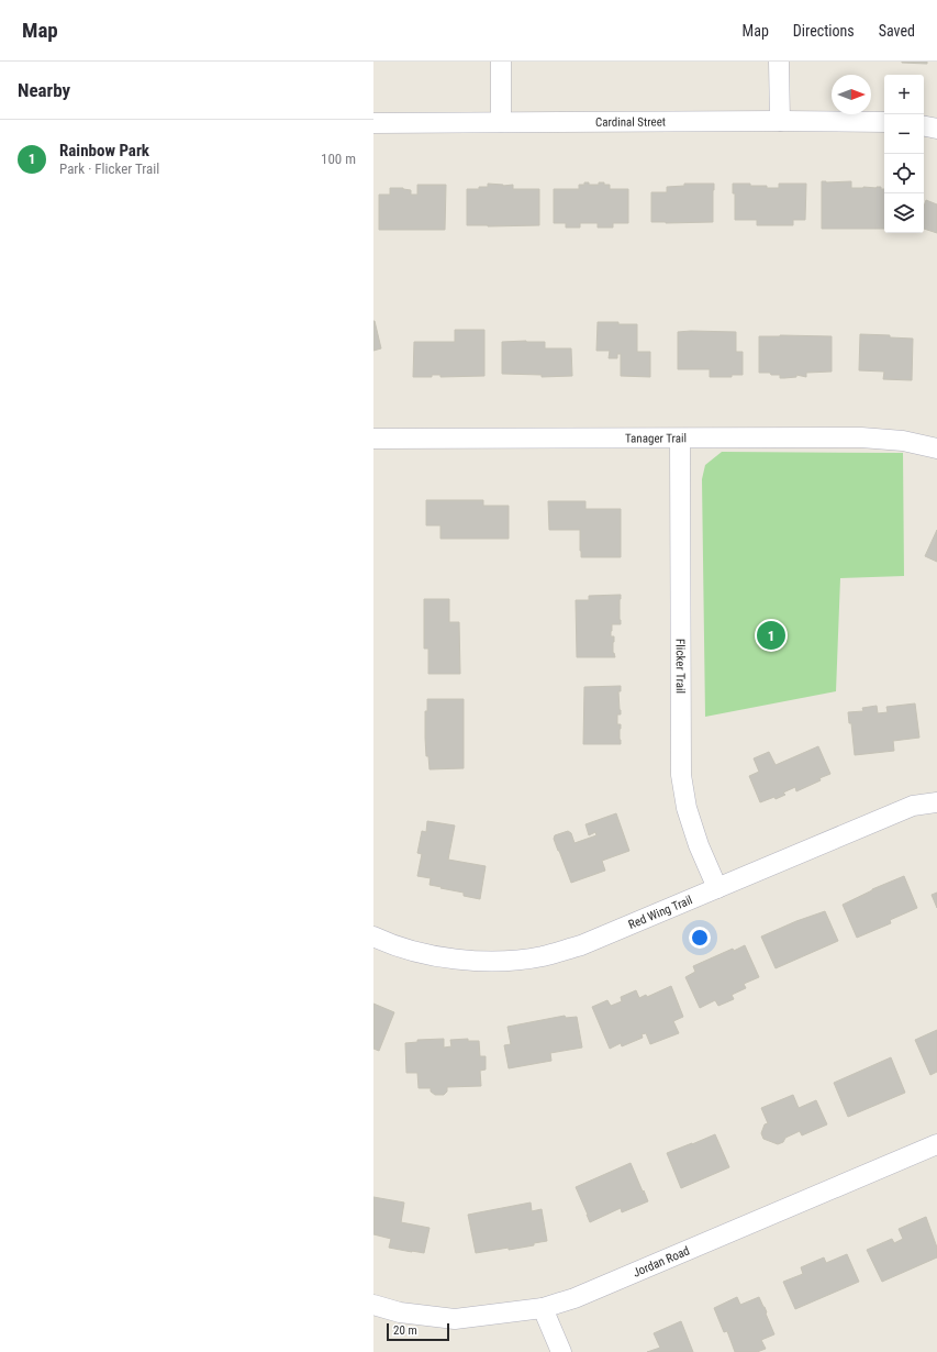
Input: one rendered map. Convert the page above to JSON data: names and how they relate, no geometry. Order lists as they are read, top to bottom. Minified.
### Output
{"streets":{"street":["Cardinal Street","Tanager Trail","Flicker Trail","Red Wing Trail","Jordan Road"]},"crossings":[["Tanager Trail","Flicker Trail"],["Flicker Trail","Red Wing Trail"]],"scale_bar":"20 m","north":"right","page":{"header":"Map","nav":["Map","Directions","Saved"],"heading":"Nearby","map_buttons":["+","−"],"list":[{"mark":"1","name":"Rainbow Park","note":"Park · Flicker Trail","value":"100 m"}],"pins":"1","scale":"20 m"}}
